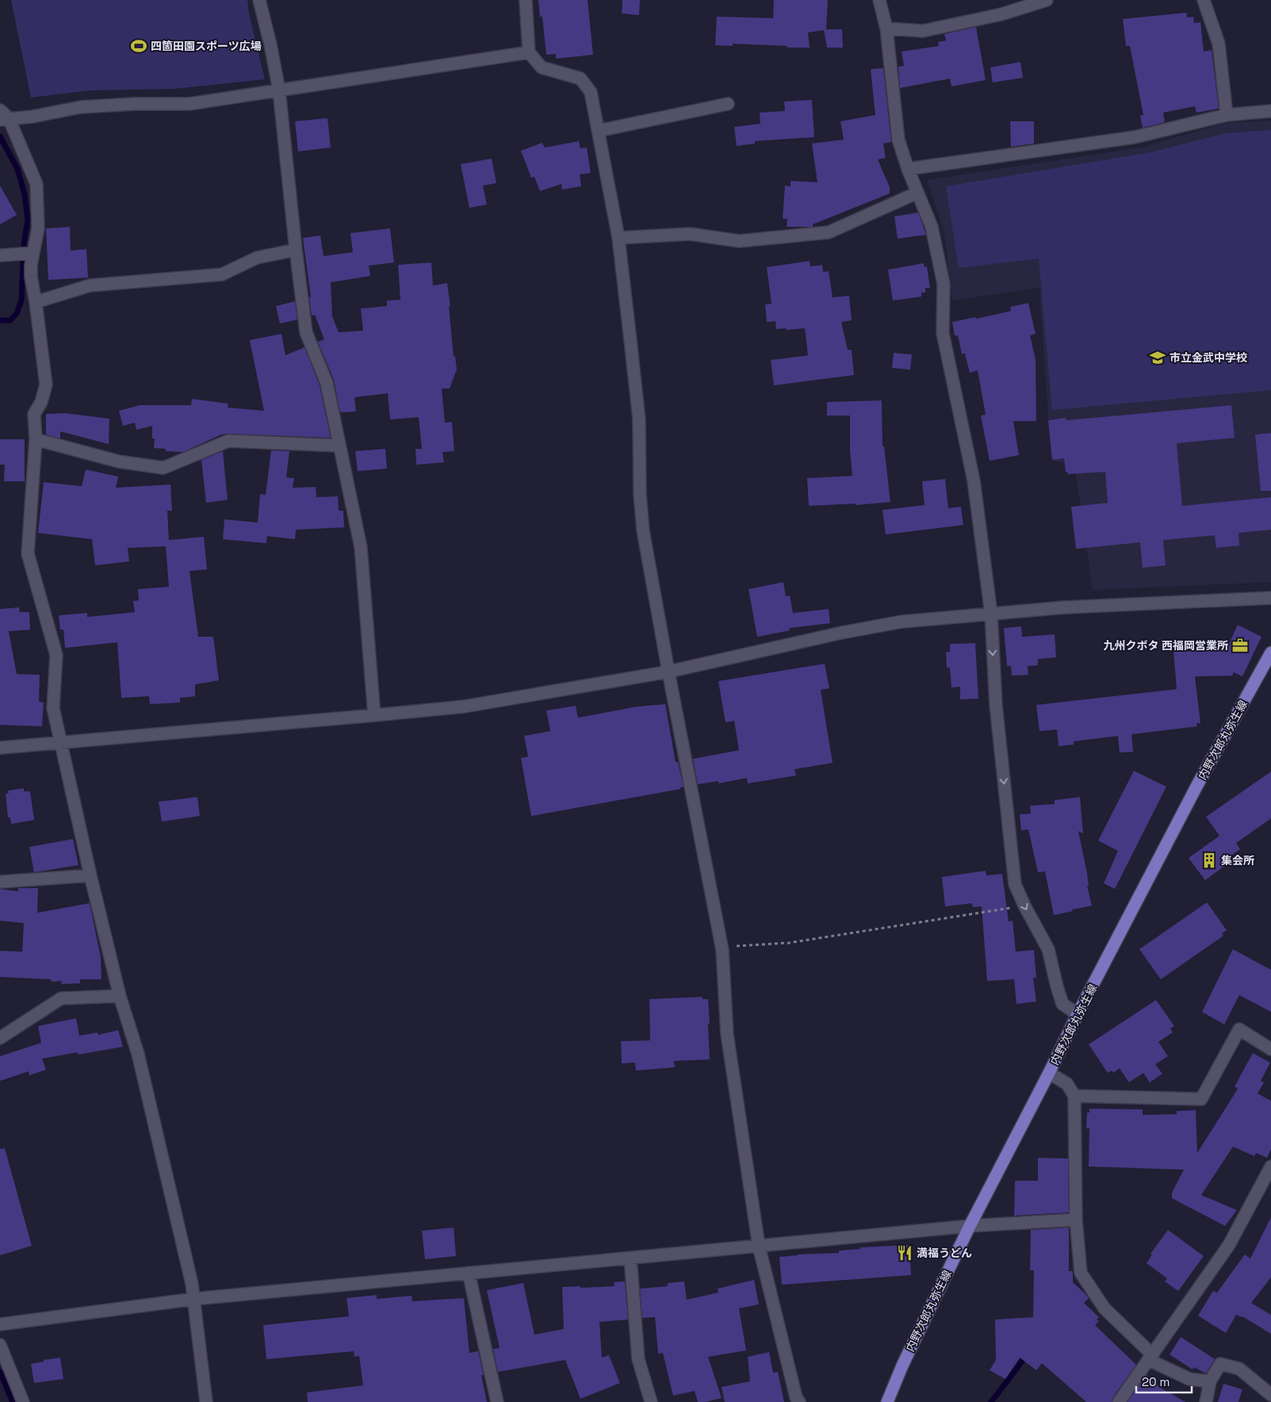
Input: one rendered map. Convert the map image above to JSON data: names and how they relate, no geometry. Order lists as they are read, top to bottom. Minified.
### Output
{"streets":{"main road":["内野次郎丸弥生線"]},"places":{"sports":["四箇田園スポーツ広場"],"school or university":["市立金武中学校"],"office":["九州クボタ 西福岡営業所"],"building":["集会所"],"restaurant":["満福うどん"]},"scale_bar":"20 m"}
